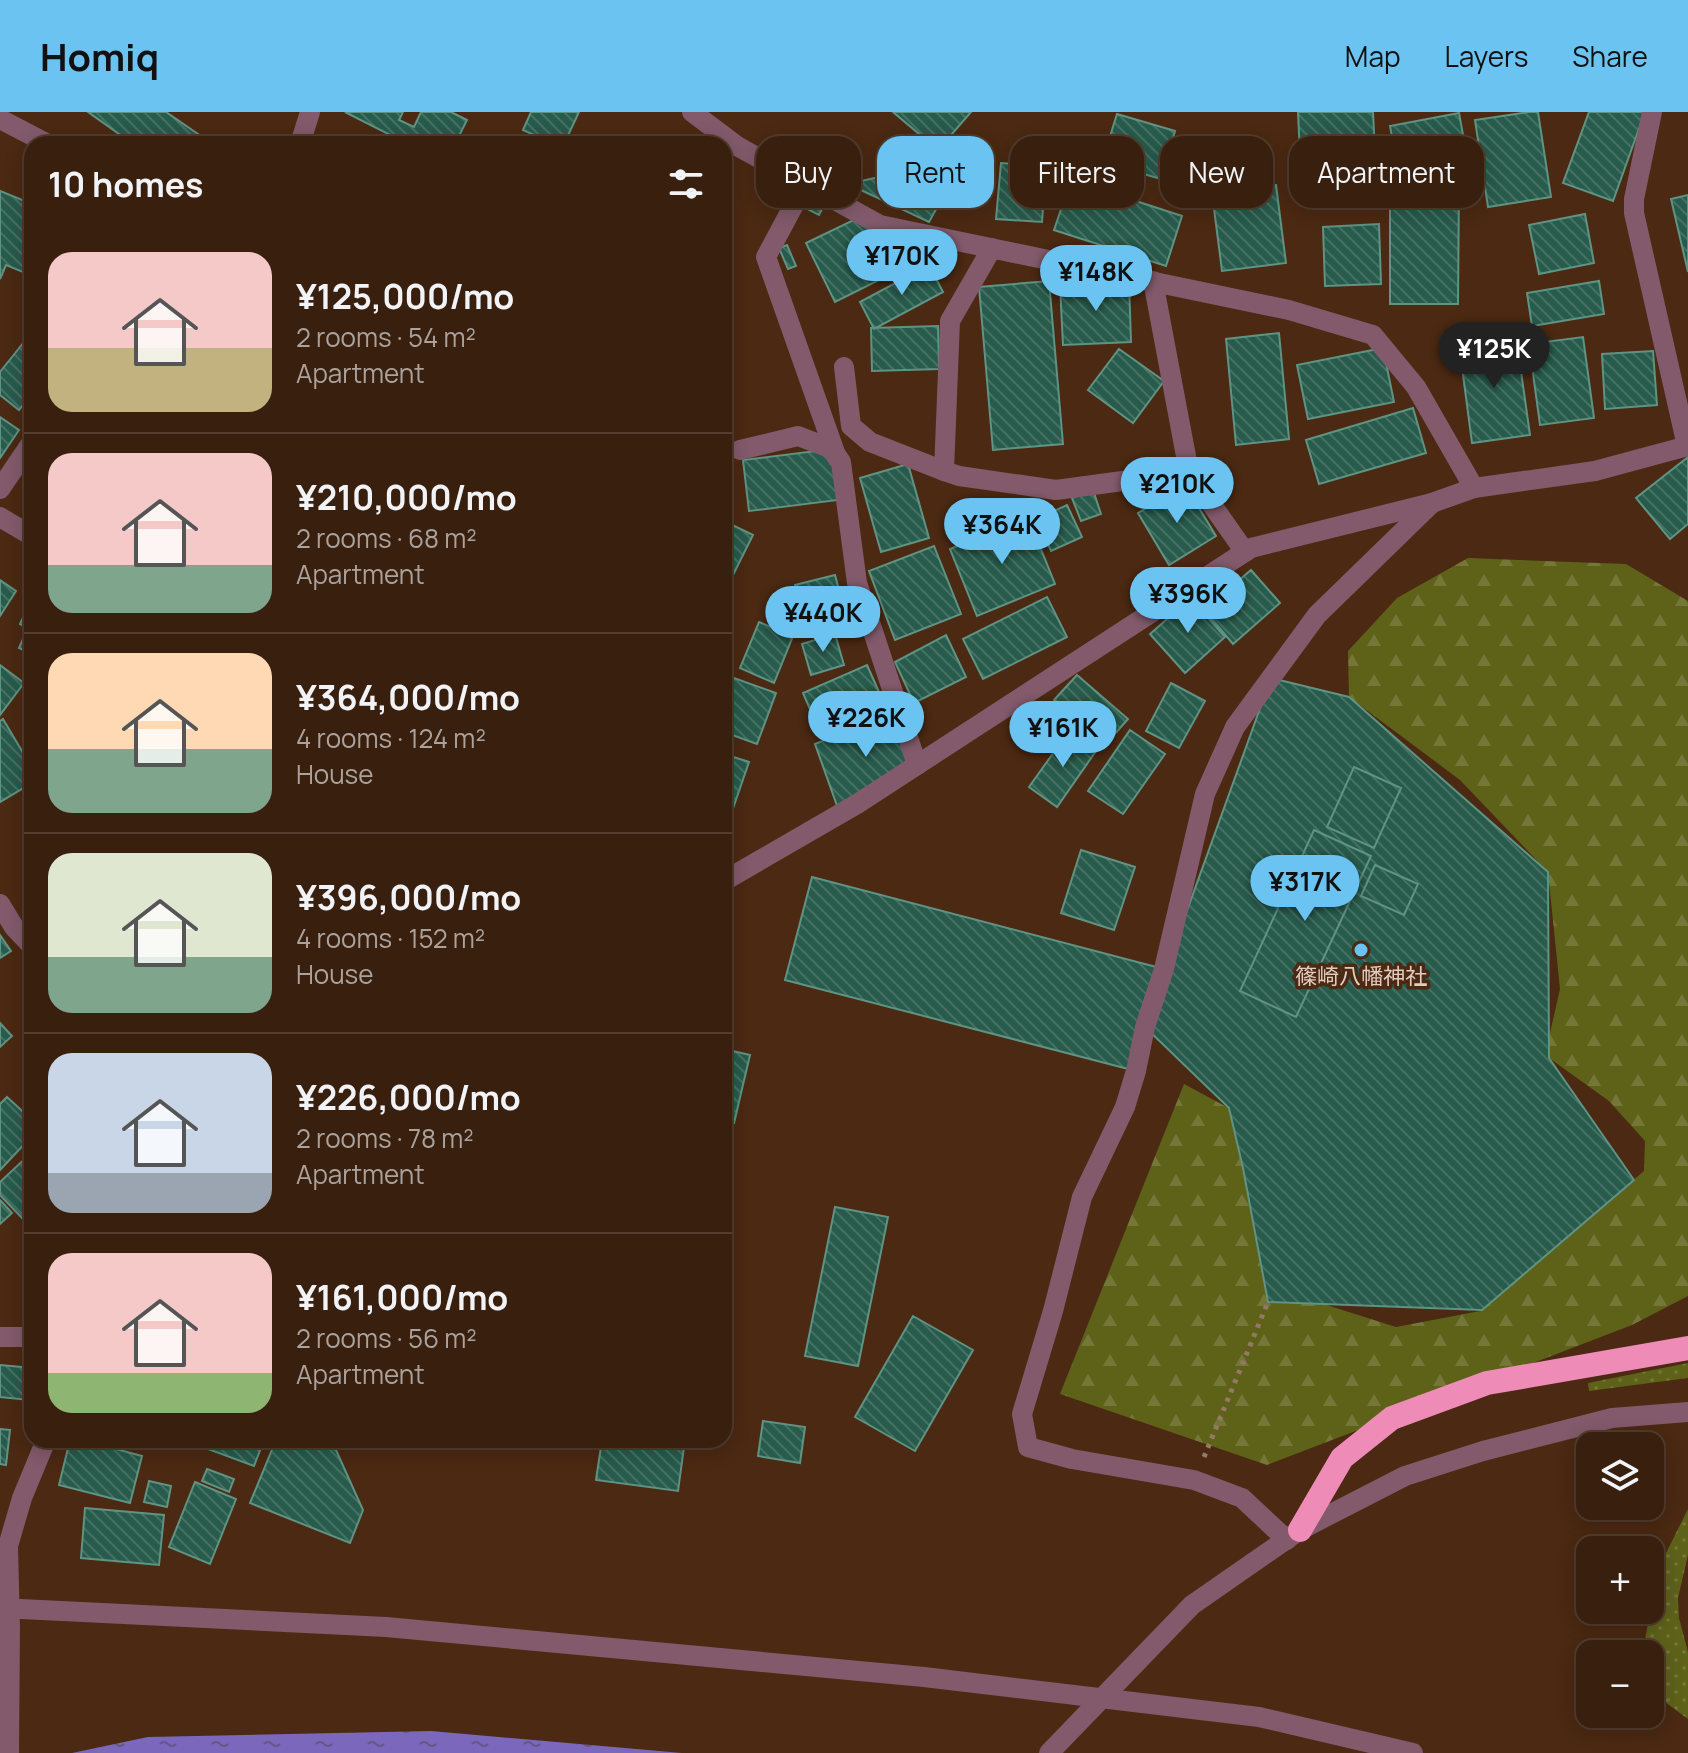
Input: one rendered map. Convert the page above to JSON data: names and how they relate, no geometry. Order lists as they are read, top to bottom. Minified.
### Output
{"places":["篠崎八幡神社"],"page":{"header":"Homiq","nav":["Map","Layers","Share"],"chip":["Buy","Rent","Filters","New","Apartment"],"heading":"10 homes","price":["¥170K","¥148K","¥125K","¥210K","¥364K","¥396K","¥440K","¥226K","¥161K","¥317K"],"list":[{"name":"¥125,000/mo","note":"2 rooms · 54 m² · Apartment"},{"name":"¥210,000/mo","note":"2 rooms · 68 m² · Apartment"},{"name":"¥364,000/mo","note":"4 rooms · 124 m² · House"},{"name":"¥396,000/mo","note":"4 rooms · 152 m² · House"},{"name":"¥226,000/mo","note":"2 rooms · 78 m² · Apartment"},{"name":"¥161,000/mo","note":"2 rooms · 56 m² · Apartment"}],"map_buttons":["+","−"]}}
